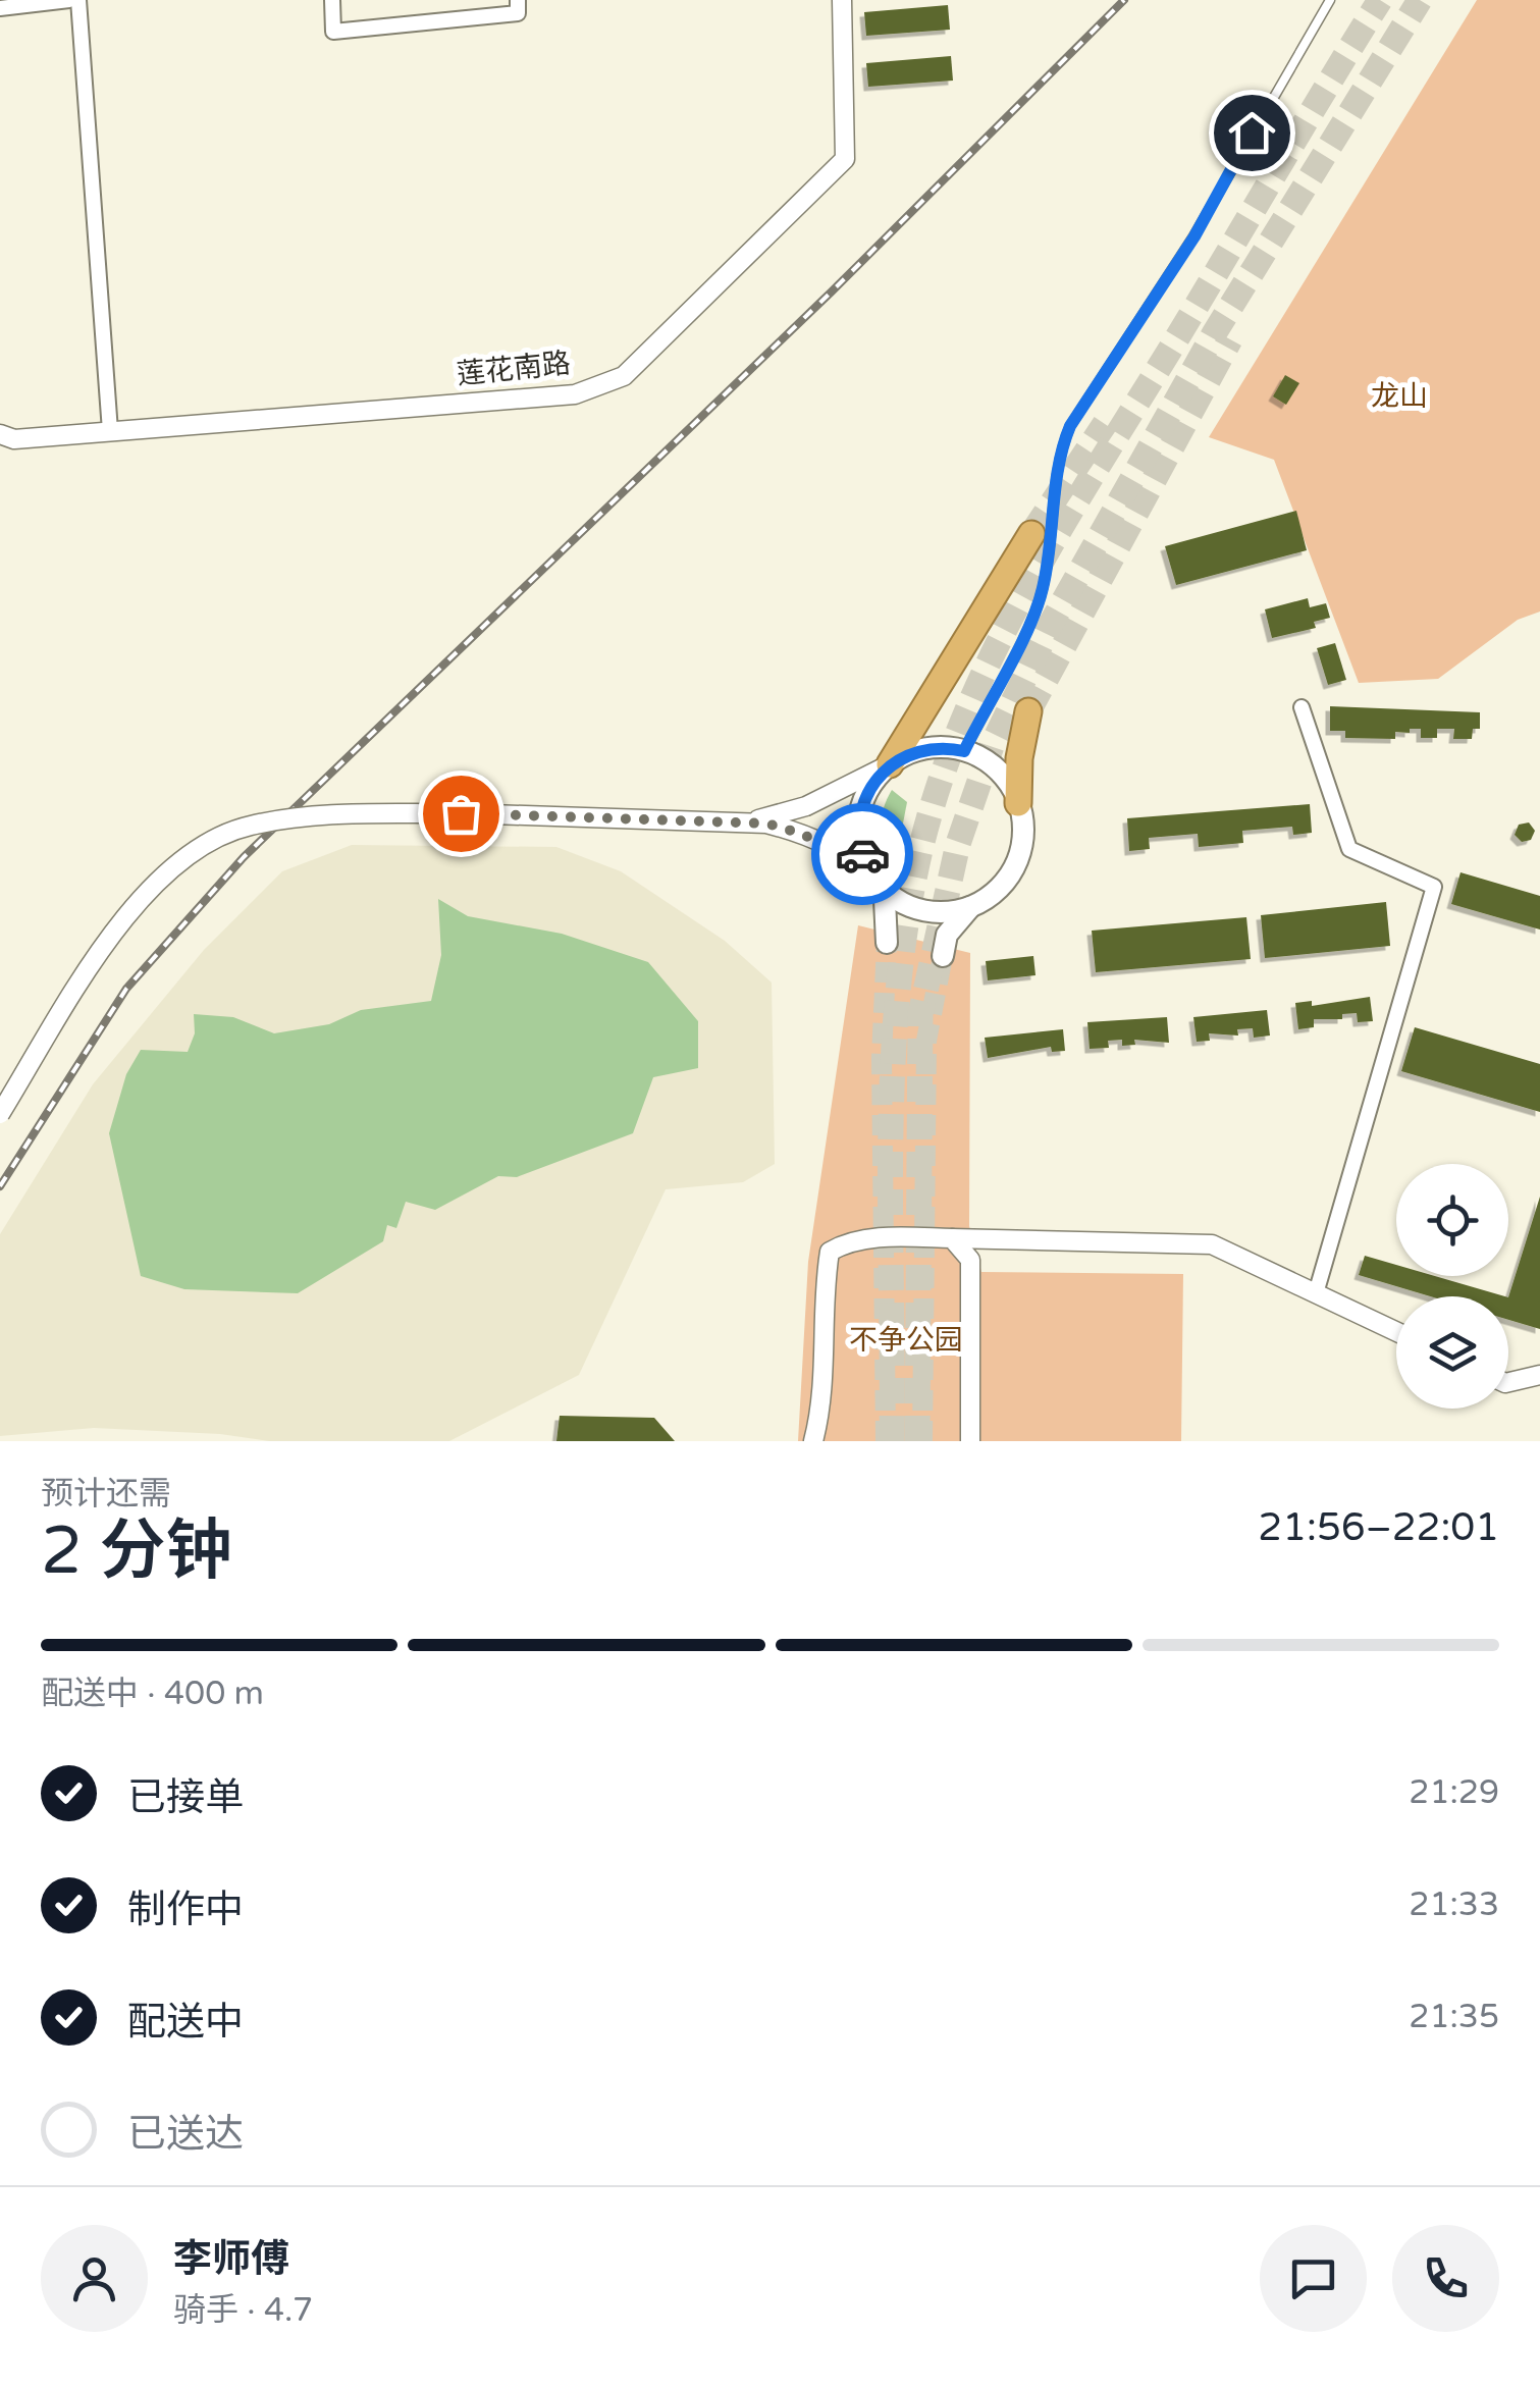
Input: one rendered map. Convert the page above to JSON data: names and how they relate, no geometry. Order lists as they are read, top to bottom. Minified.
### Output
{"streets":{"street":["莲花南路"]},"parks":["龙山","不争公园"],"page":{"heading":["2 分钟","预计还需","21:56–22:01"],"panel":["李师傅","骑手 · 4.7"],"bar":"配送中 · 400 m","list":[["已接单","21:29"],["制作中","21:33"],["配送中","21:35"],"已送达"]}}
